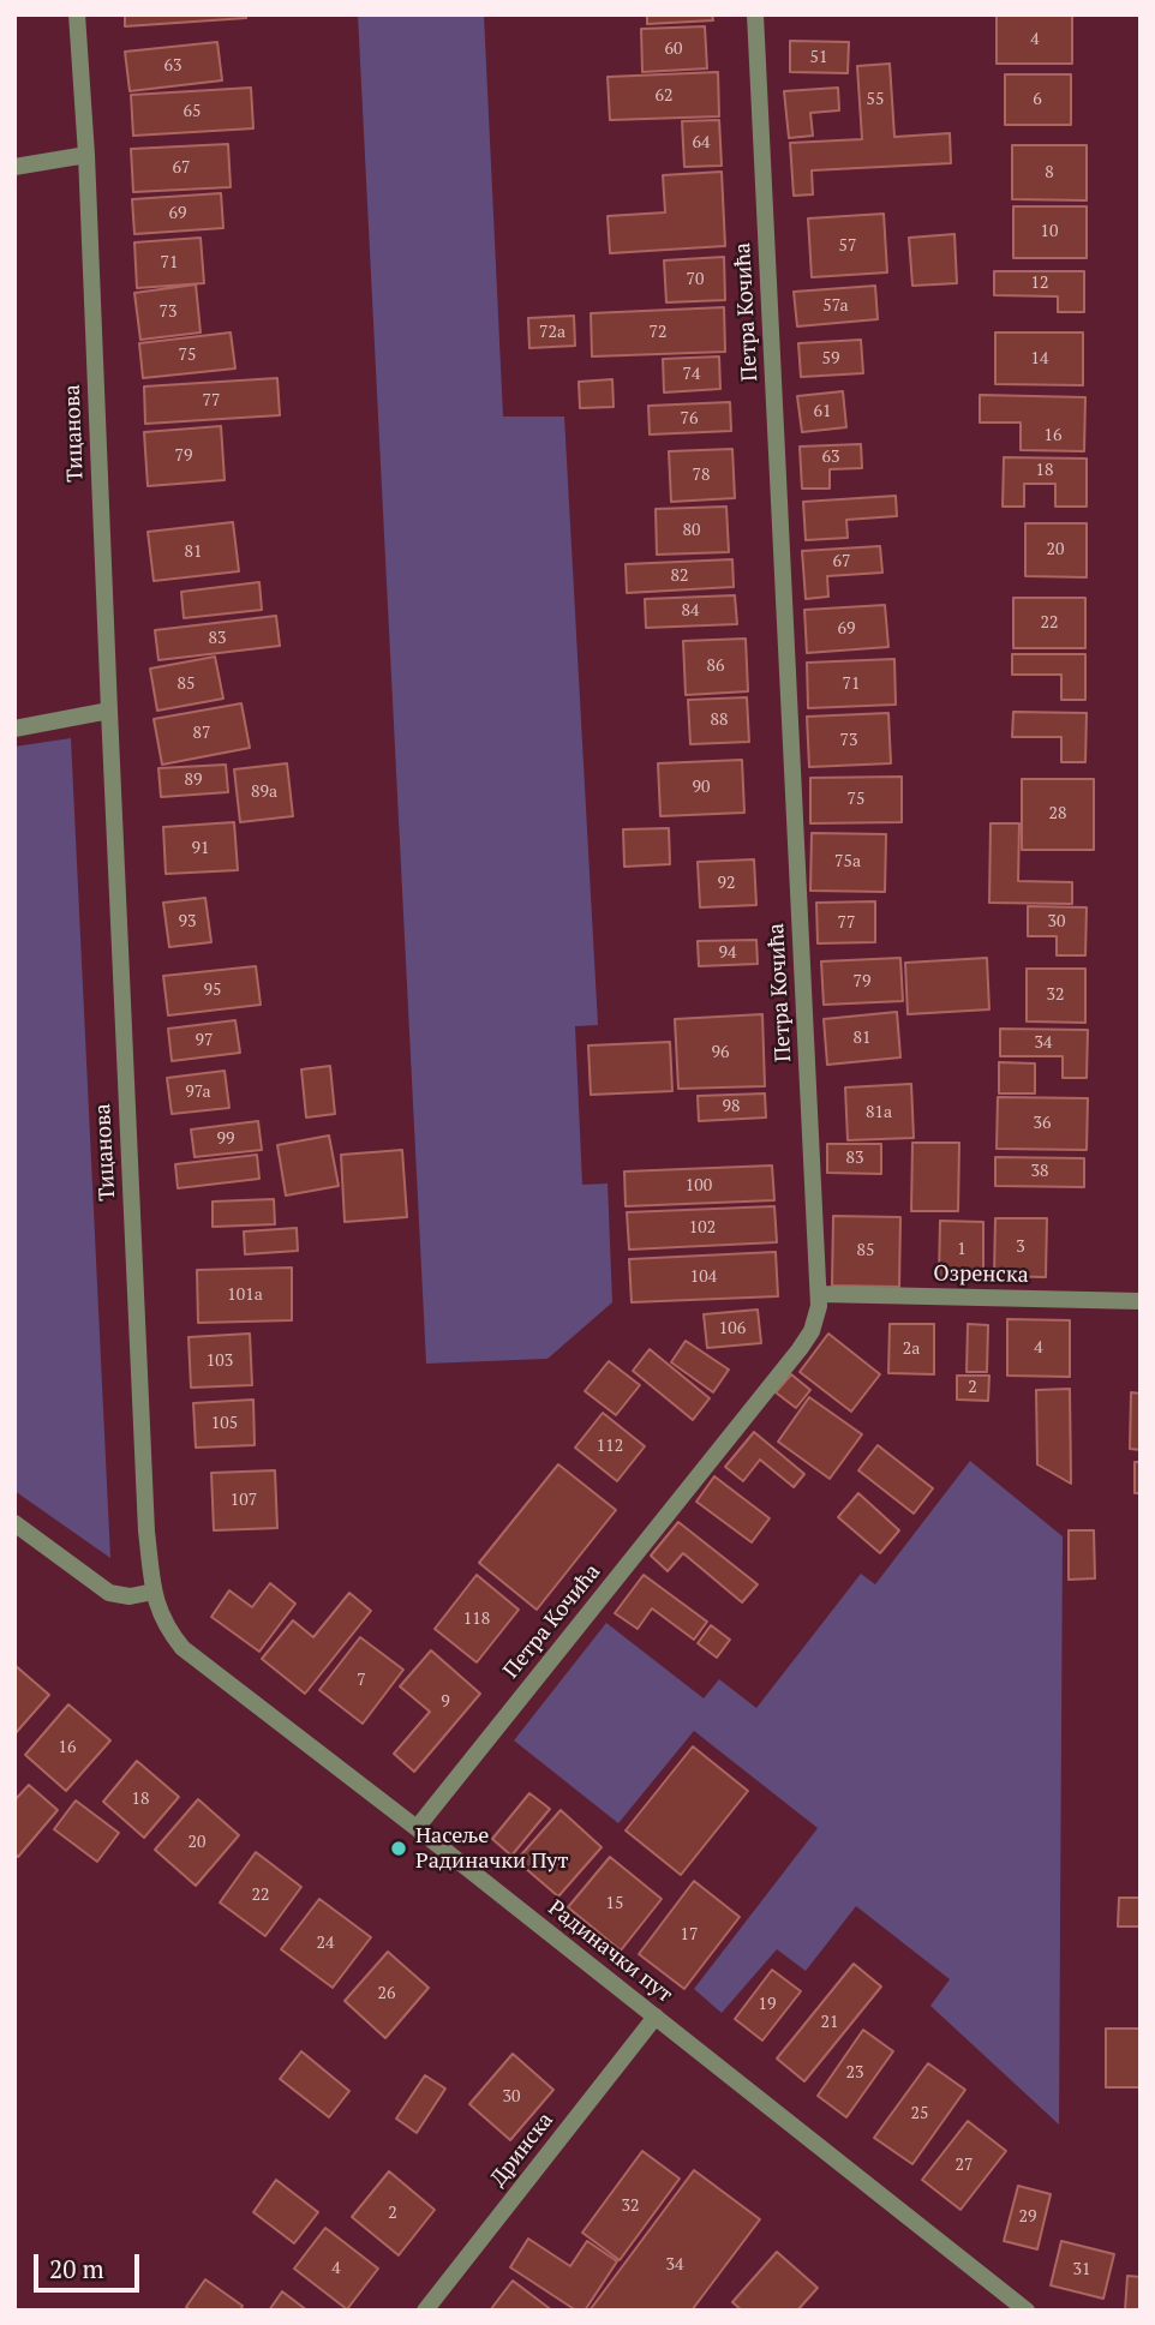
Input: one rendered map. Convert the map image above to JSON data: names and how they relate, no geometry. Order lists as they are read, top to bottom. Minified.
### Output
{"streets":{"street":["Петра Кочића","Тицанова","Озренска","Радиначки пут","Дринска"]},"crossings":[["Петра Кочића","Озренска"],["Петра Кочића","Радиначки пут"],["Тицанова","Радиначки пут"],["Радиначки пут","Дринска"]],"places":["Насеље Радиначки Пут"],"house_numbers":["4","60","51","63","62","55","6","65","64","67","8","69","10","57","71","70","12","57a","73","72a","72","75","59","14","74","77","61","76","16","79","63","18","78","80","20","81","67","82","84","22","69","83","86","85","71","88","87","73","89","90","89a","75","28","91","75a","92","93","30","77","94","79","95","32","81","97","34","96","97a","98","81a","36","99","83","38","100","102","3","1","85","104","101a","106","4","2a","103","2","105","112","107","118","7","9","16","18","20","22","15","17","24","26","19","21","23","30","25","27","32","2","29","34","4","31"],"scale_bar":"20 m"}
